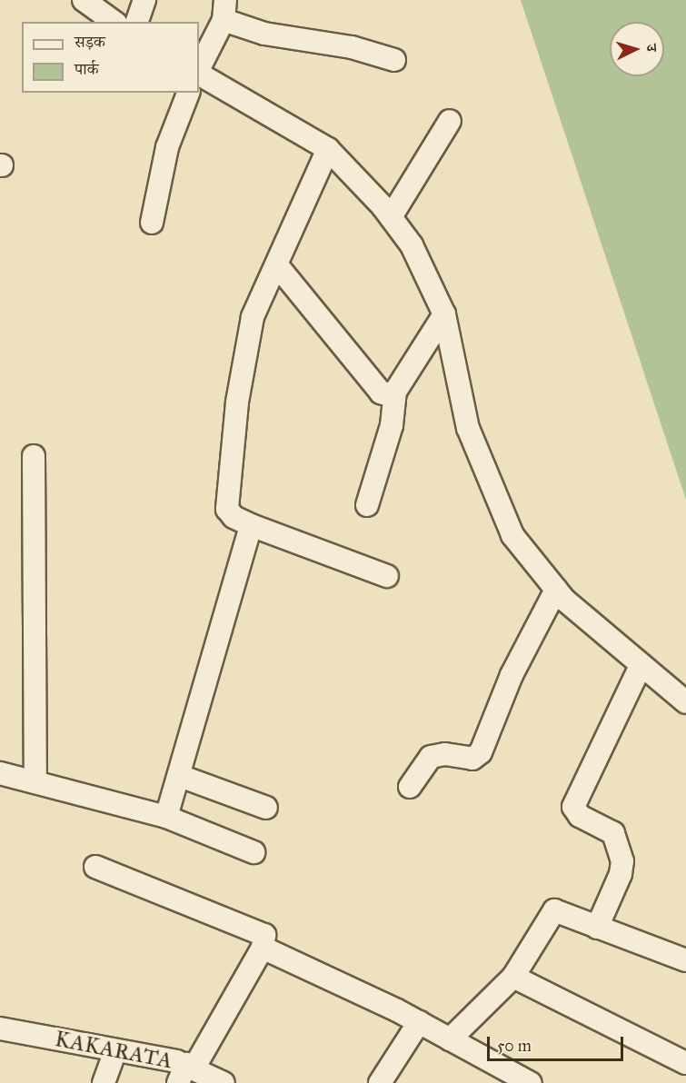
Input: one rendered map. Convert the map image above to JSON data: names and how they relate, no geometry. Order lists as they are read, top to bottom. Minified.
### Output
{"streets":{"street":["KAKARATA"]},"legend":["सड़क","पार्क"],"scale_bar":"50 m","north":"right"}
